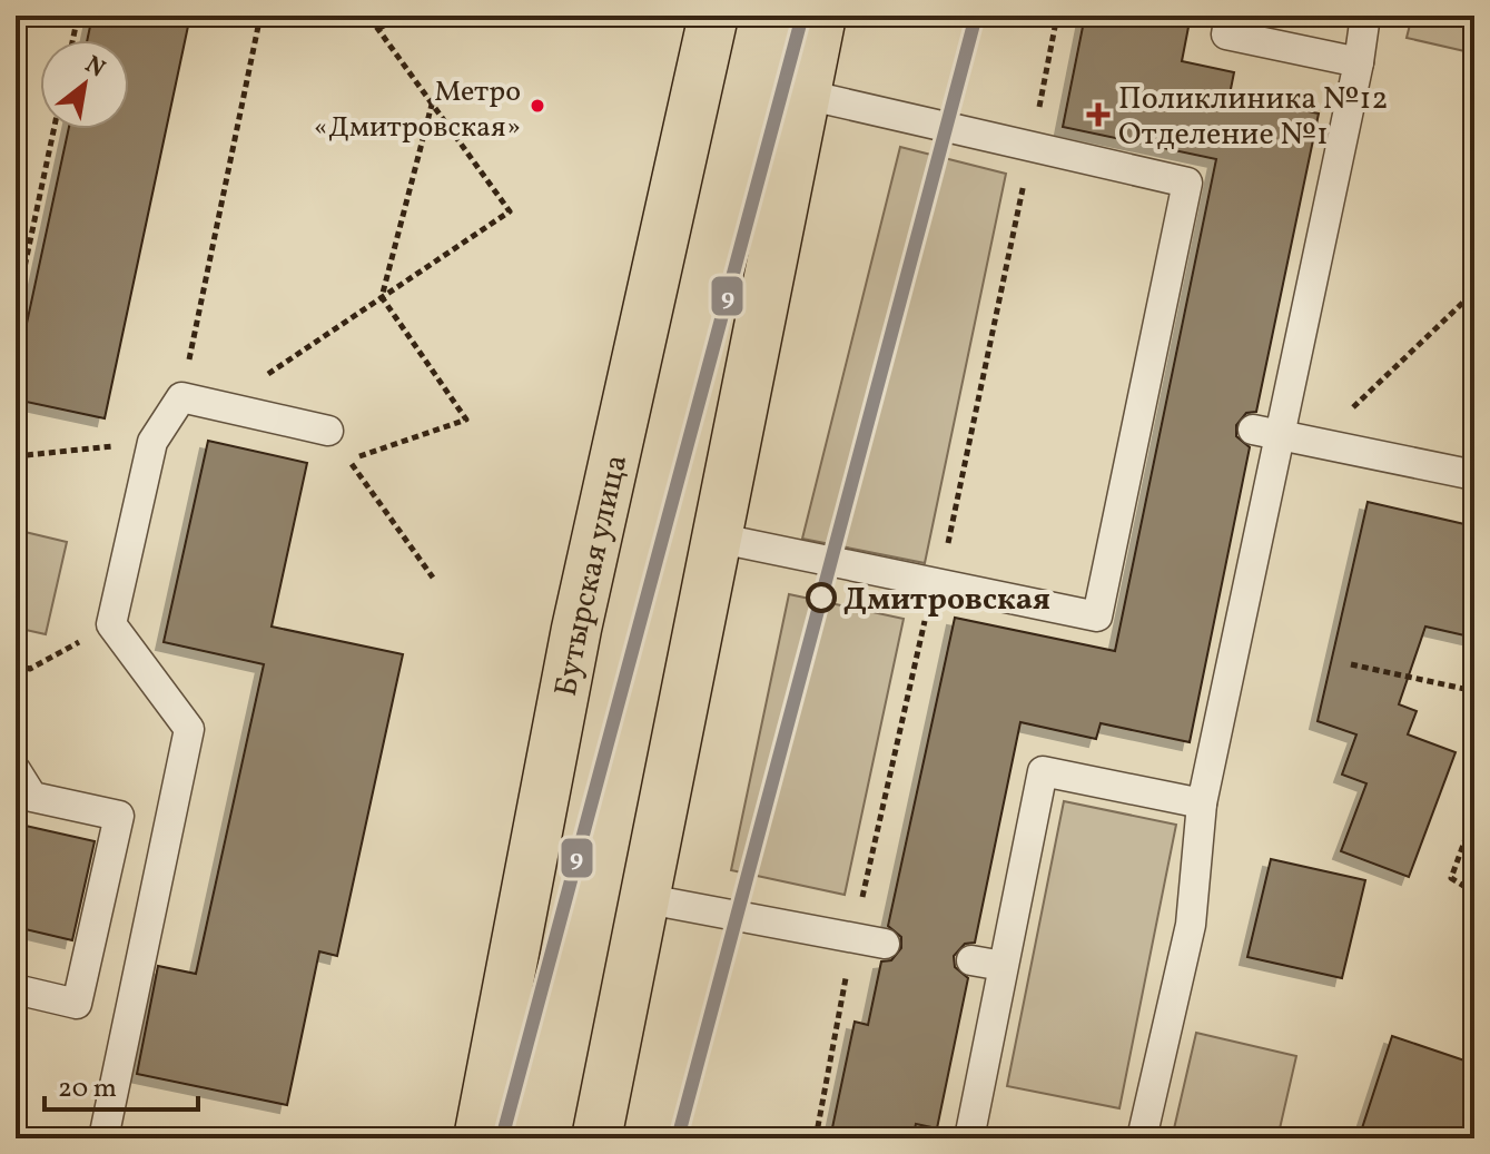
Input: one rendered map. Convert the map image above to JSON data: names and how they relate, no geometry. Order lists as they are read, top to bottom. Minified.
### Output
{"streets":{"main road":["Бутырская улица"]},"places":{"other":["Метро «Дмитровская»","Дмитровская"],"health":["Поликлиника №12 Отделение №1"]},"lines":["transit line 9"],"scale_bar":"20 m","north":"top right"}
